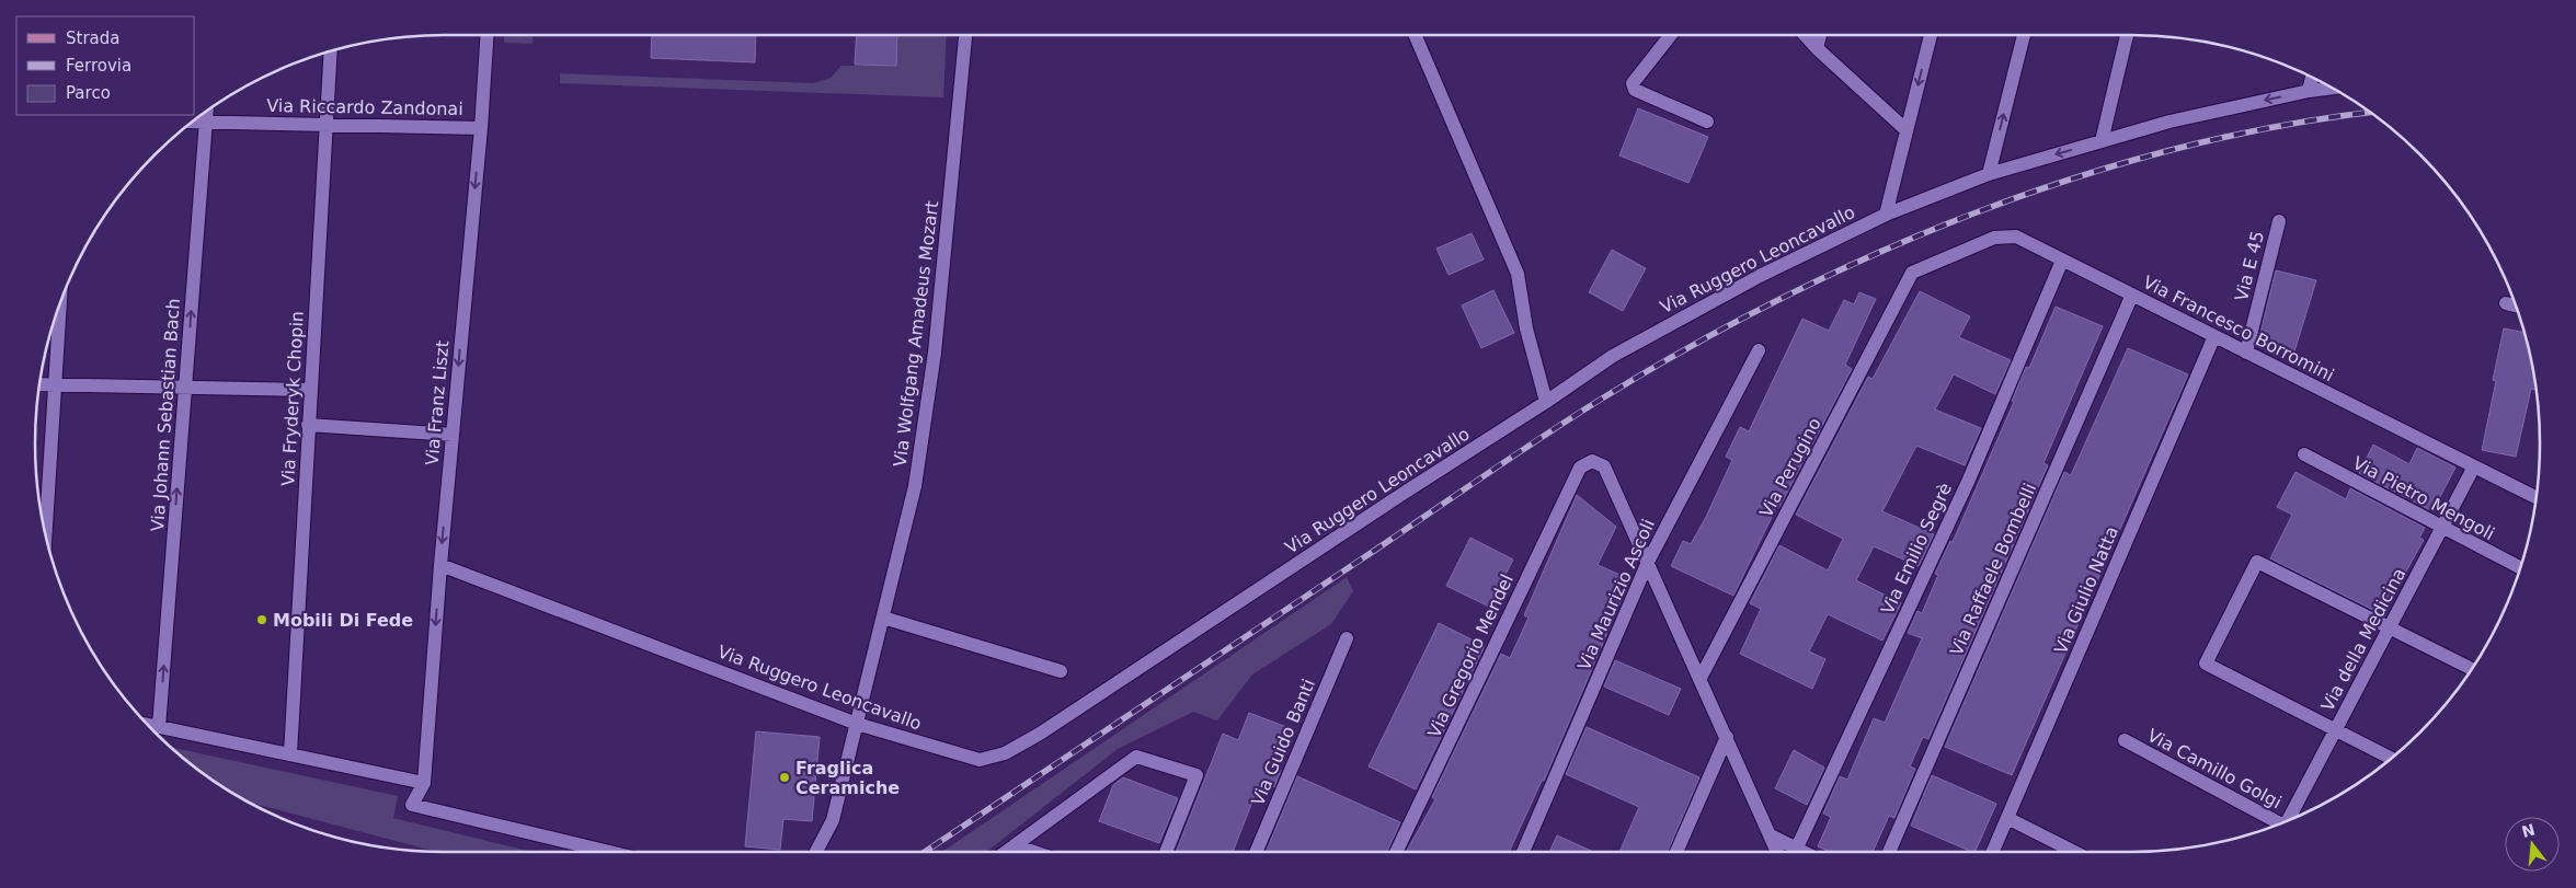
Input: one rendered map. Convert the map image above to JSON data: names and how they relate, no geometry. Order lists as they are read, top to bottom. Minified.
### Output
{"streets":{"street":["Via Riccardo Zandonai","Via Ruggero Leoncavallo","Via E 45","Via Francesco Borromini","Via Wolfgang Amadeus Mozart","Via Fryderyk Chopin","Via Franz Liszt","Via Johann Sebastian Bach","Via Perugino","Via Pietro Mengoli","Via Emilio Segrè","Via Raffaele Bombelli","Via Giulio Natta","Via Maurizio Ascoli","Via della Medicina","Via Gregorio Mendel","Via Guido Banti","Via Camillo Golgi"]},"crossings":[["Via Riccardo Zandonai","Via Fryderyk Chopin"],["Via Riccardo Zandonai","Via Franz Liszt"],["Via Riccardo Zandonai","Via Johann Sebastian Bach"],["Via Ruggero Leoncavallo","Via Wolfgang Amadeus Mozart"],["Via Ruggero Leoncavallo","Via Franz Liszt"],["Via E 45","Via Francesco Borromini"],["Via Francesco Borromini","Via Perugino"],["Via Francesco Borromini","Via Emilio Segrè"],["Via Francesco Borromini","Via Raffaele Bombelli"],["Via Francesco Borromini","Via Giulio Natta"],["Via Francesco Borromini","Via della Medicina"],["Via Pietro Mengoli","Via della Medicina"],["Via Maurizio Ascoli","Via Gregorio Mendel"]],"one_way":["Via Franz Liszt","Via Johann Sebastian Bach"],"places":["Mobili Di Fede","Fraglica Ceramiche"],"legend":["Strada","Ferrovia","Parco"],"north":"top"}
